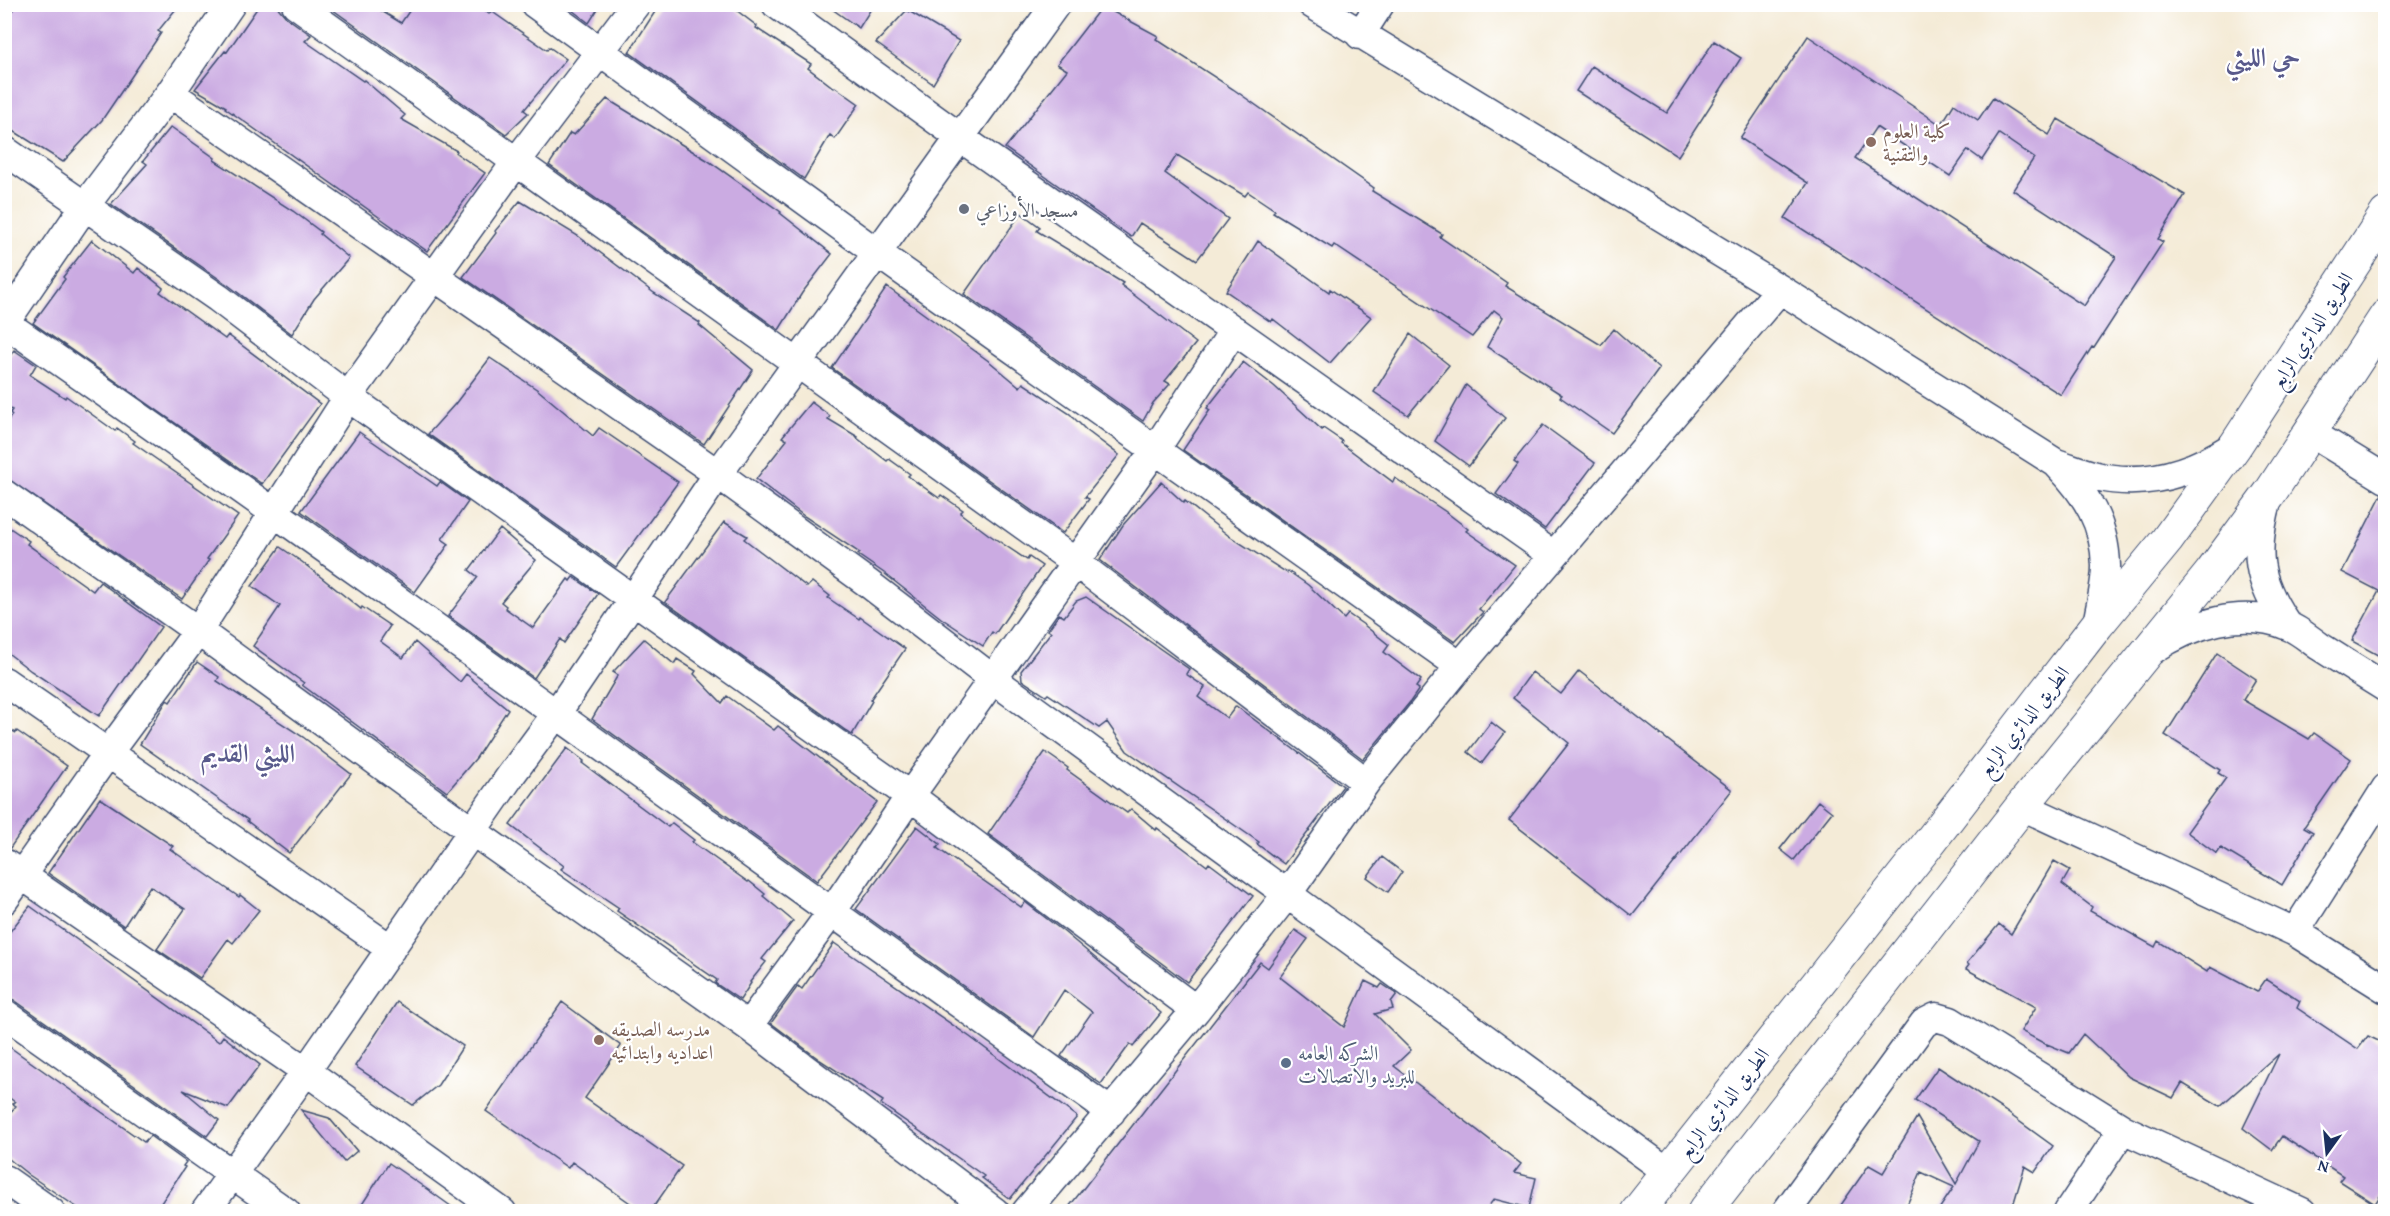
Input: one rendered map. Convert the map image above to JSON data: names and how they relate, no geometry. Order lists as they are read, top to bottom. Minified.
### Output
{"streets":{"main road":["الطريق الدائري الرابع"]},"districts":["حي الليثي","الليثي القديم"],"places":["كلية العلوم والتقنية","مسجد الأوزاعي","مدرسه الصديقه اعداديه وابتدائيه","الشركه العامه للبريد والاتصالات"],"north":"bottom"}
